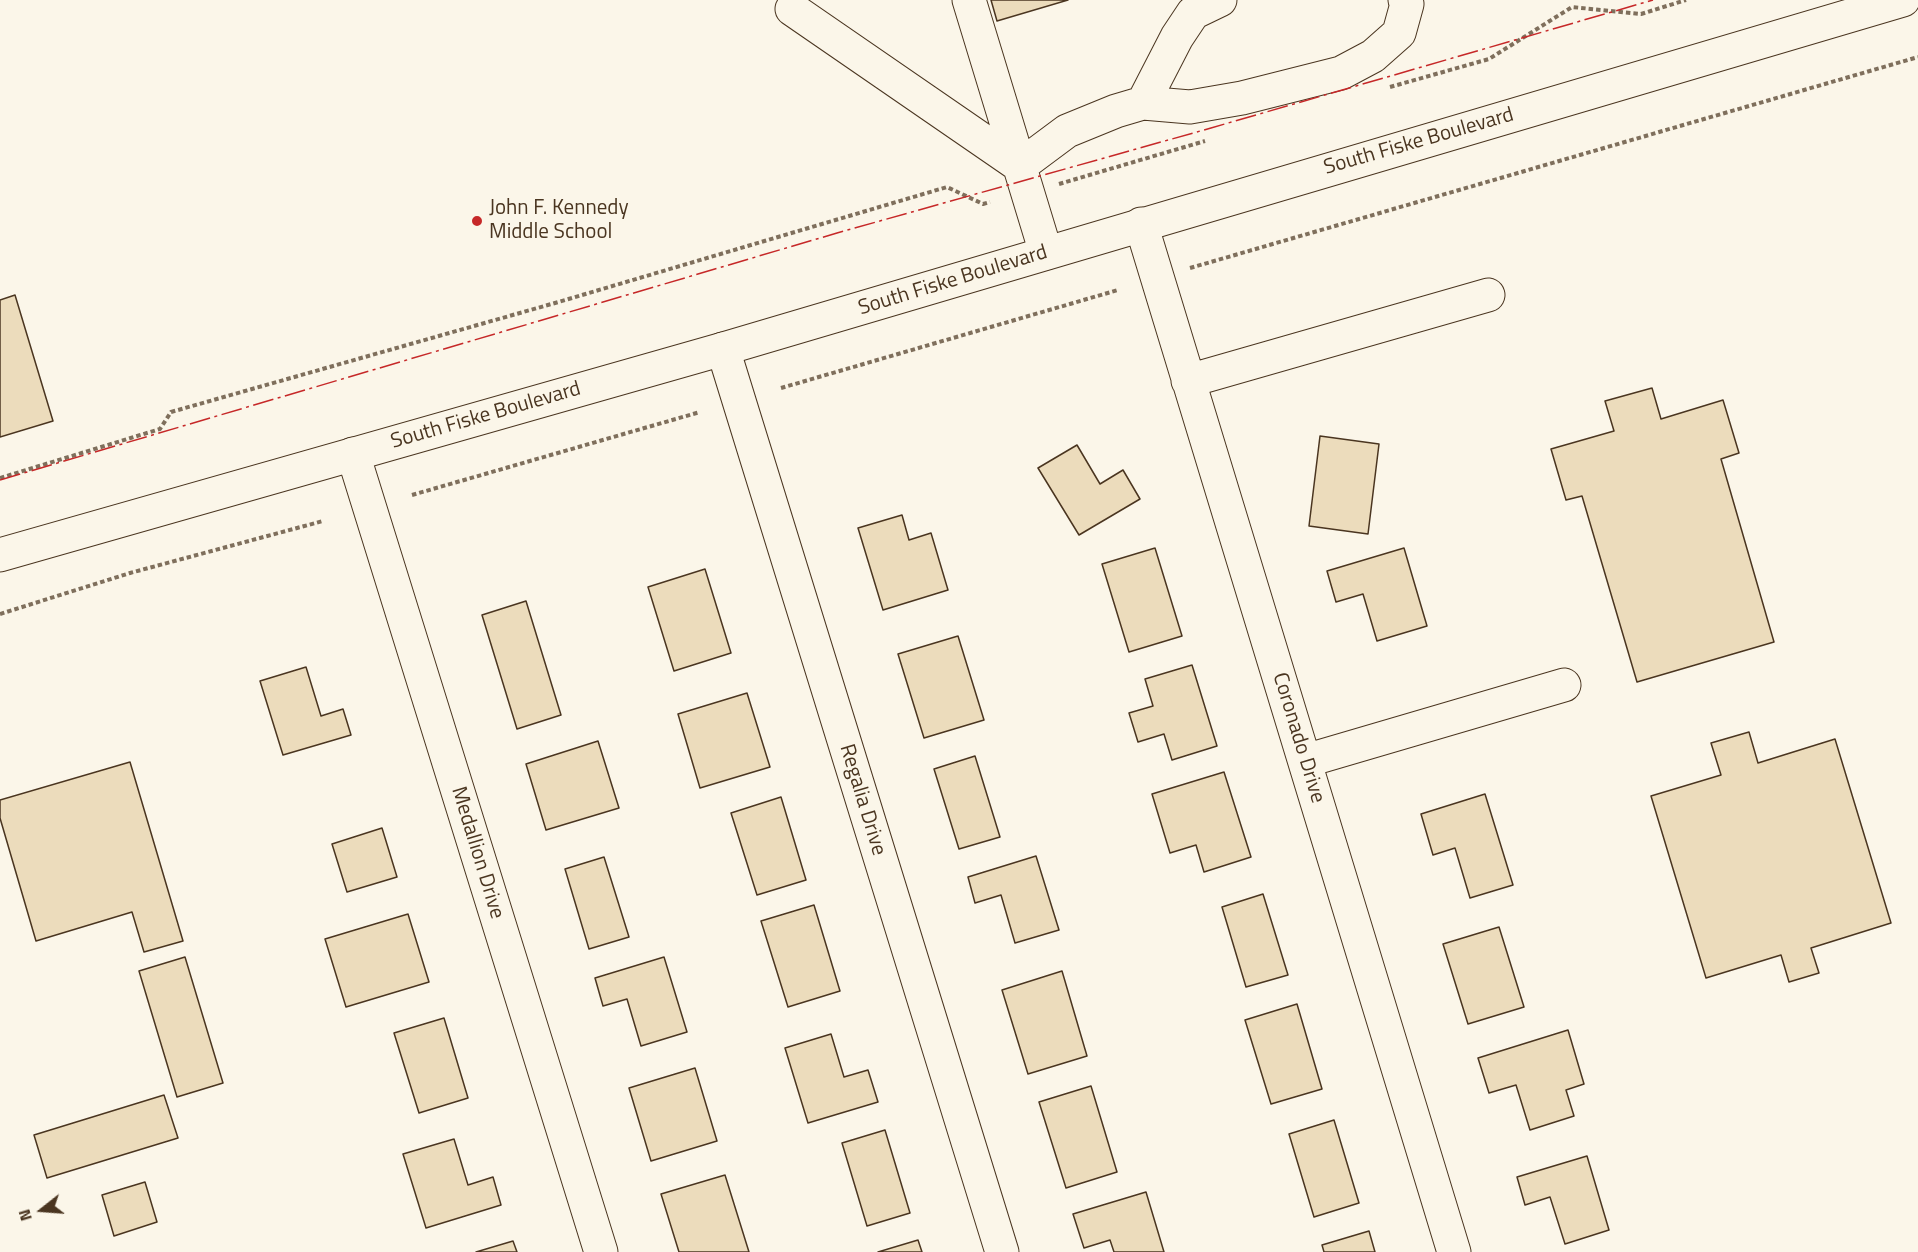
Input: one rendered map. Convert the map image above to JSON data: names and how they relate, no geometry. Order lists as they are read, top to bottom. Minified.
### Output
{"streets":{"street":["South Fiske Boulevard","Coronado Drive","Regalia Drive","Medallion Drive"]},"crossings":[["South Fiske Boulevard","Coronado Drive"],["South Fiske Boulevard","Regalia Drive"],["South Fiske Boulevard","Medallion Drive"]],"places":["John F. Kennedy Middle School"],"north":"left"}
